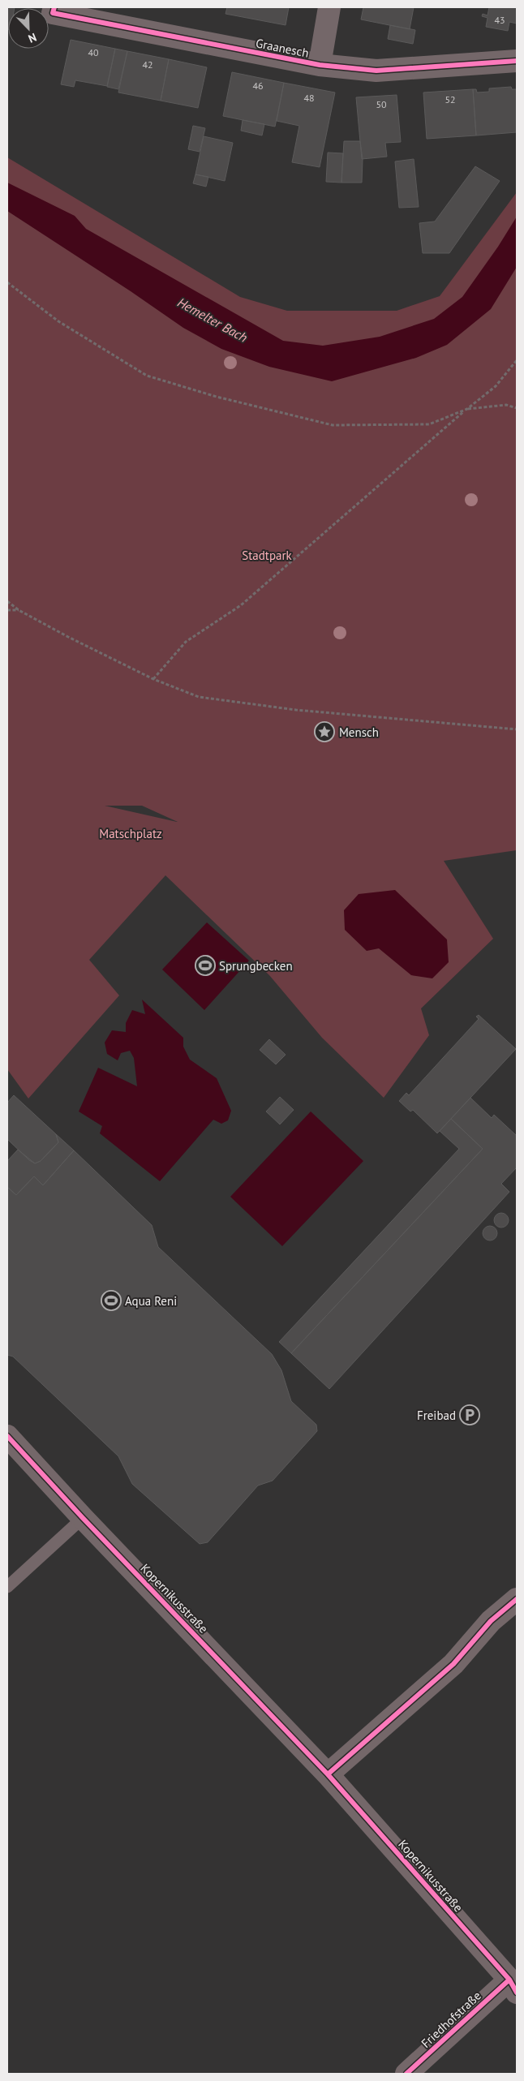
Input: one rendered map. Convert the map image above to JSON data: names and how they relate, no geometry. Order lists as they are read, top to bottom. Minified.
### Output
{"streets":{"street":["Graanesch","Kopernikusstraße","Friedhofstraße"]},"crossings":[["Kopernikusstraße","Friedhofstraße"]],"water":["Hemelter Bach"],"parks":["Stadtpark","Matschplatz"],"places":{"place":["Mensch"],"sports":["Sprungbecken","Aqua Reni"],"parking":["Freibad"]},"house_numbers":["43","40","42","46","48","52","50"],"north":"bottom right"}
